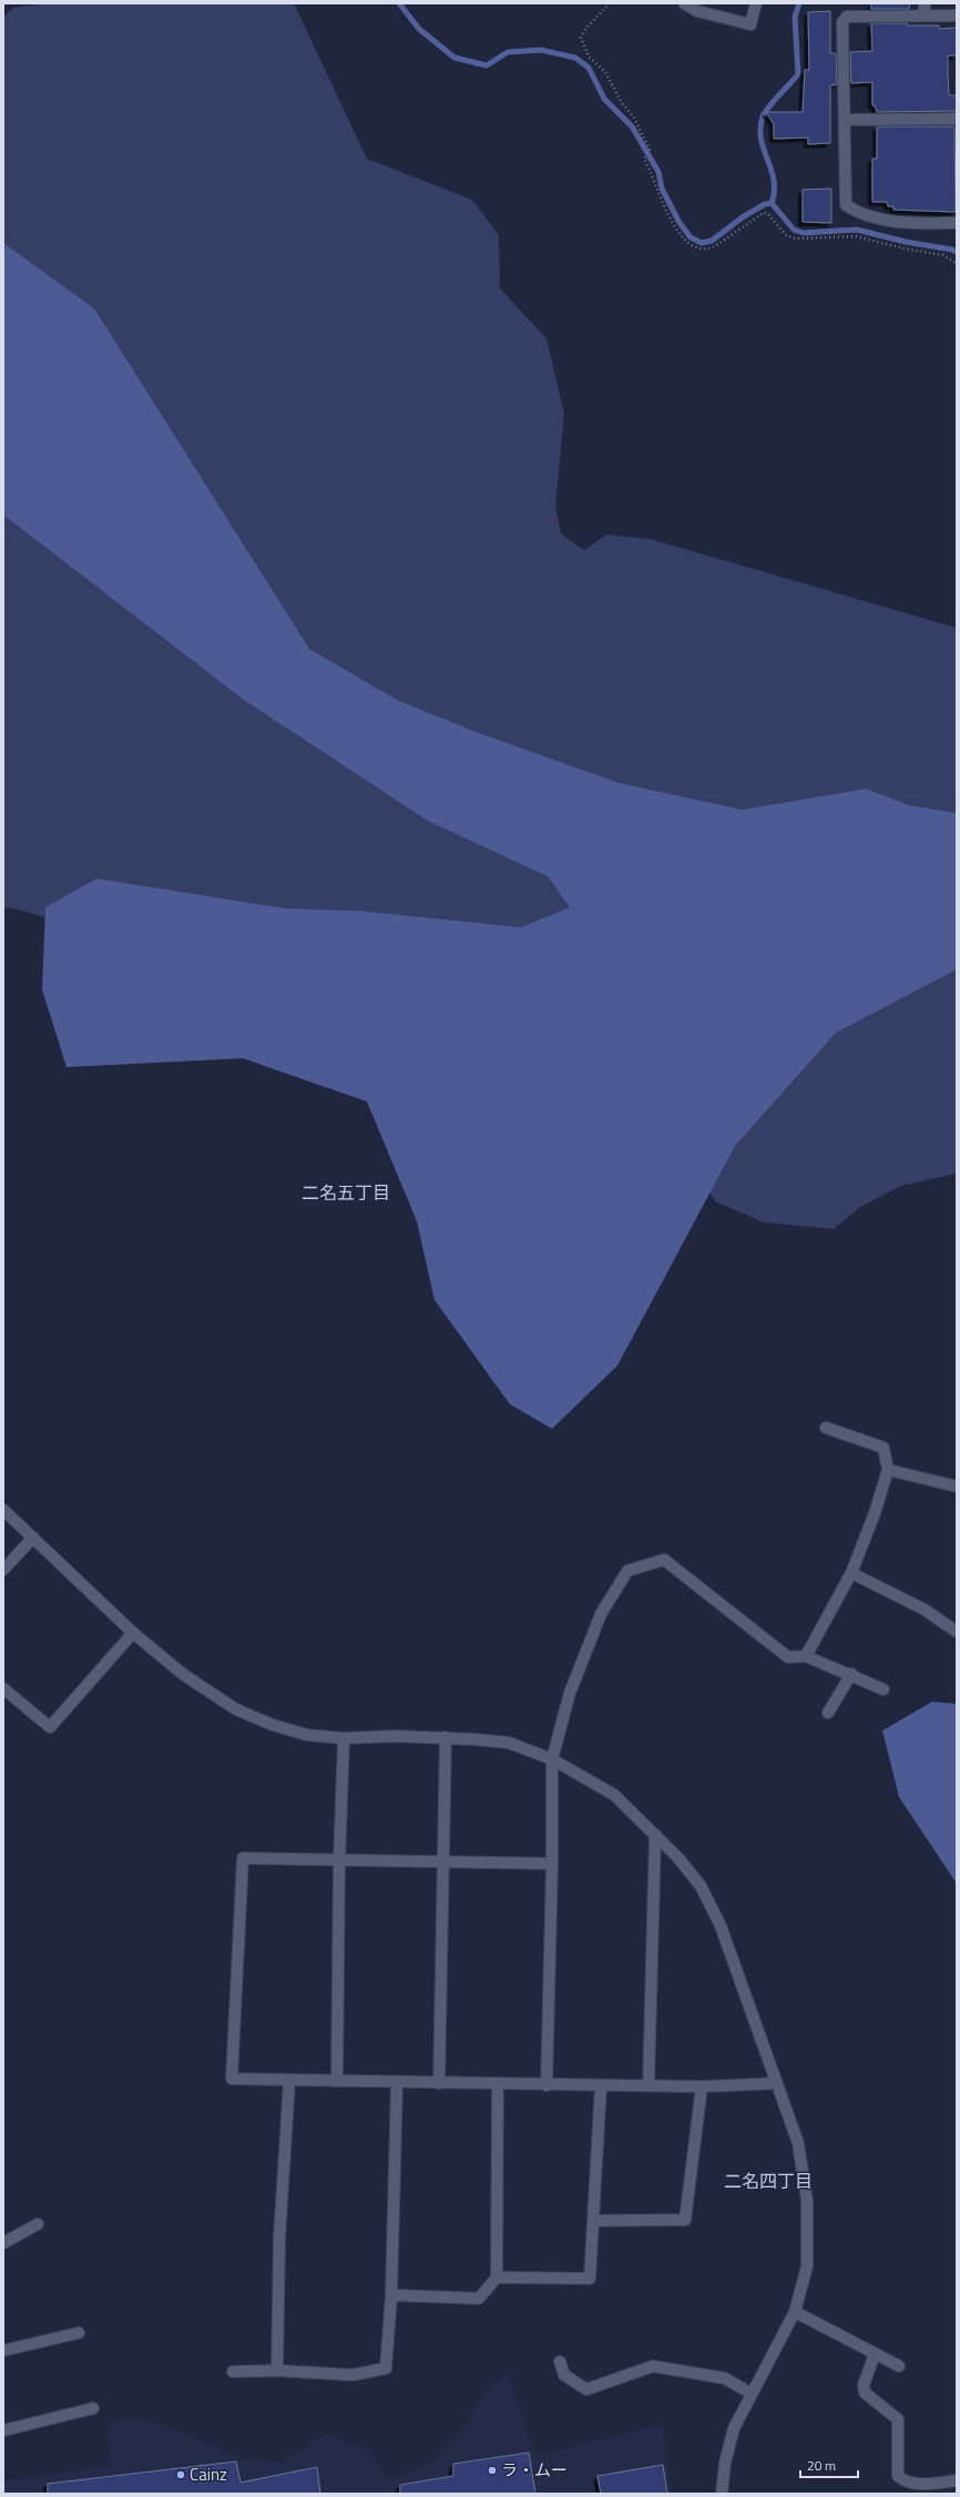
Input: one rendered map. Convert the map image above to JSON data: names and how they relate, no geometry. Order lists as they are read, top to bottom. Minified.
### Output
{"districts":["二名五丁目","二名四丁目"],"places":["ラ・ムー","Cainz"],"scale_bar":"20 m"}
